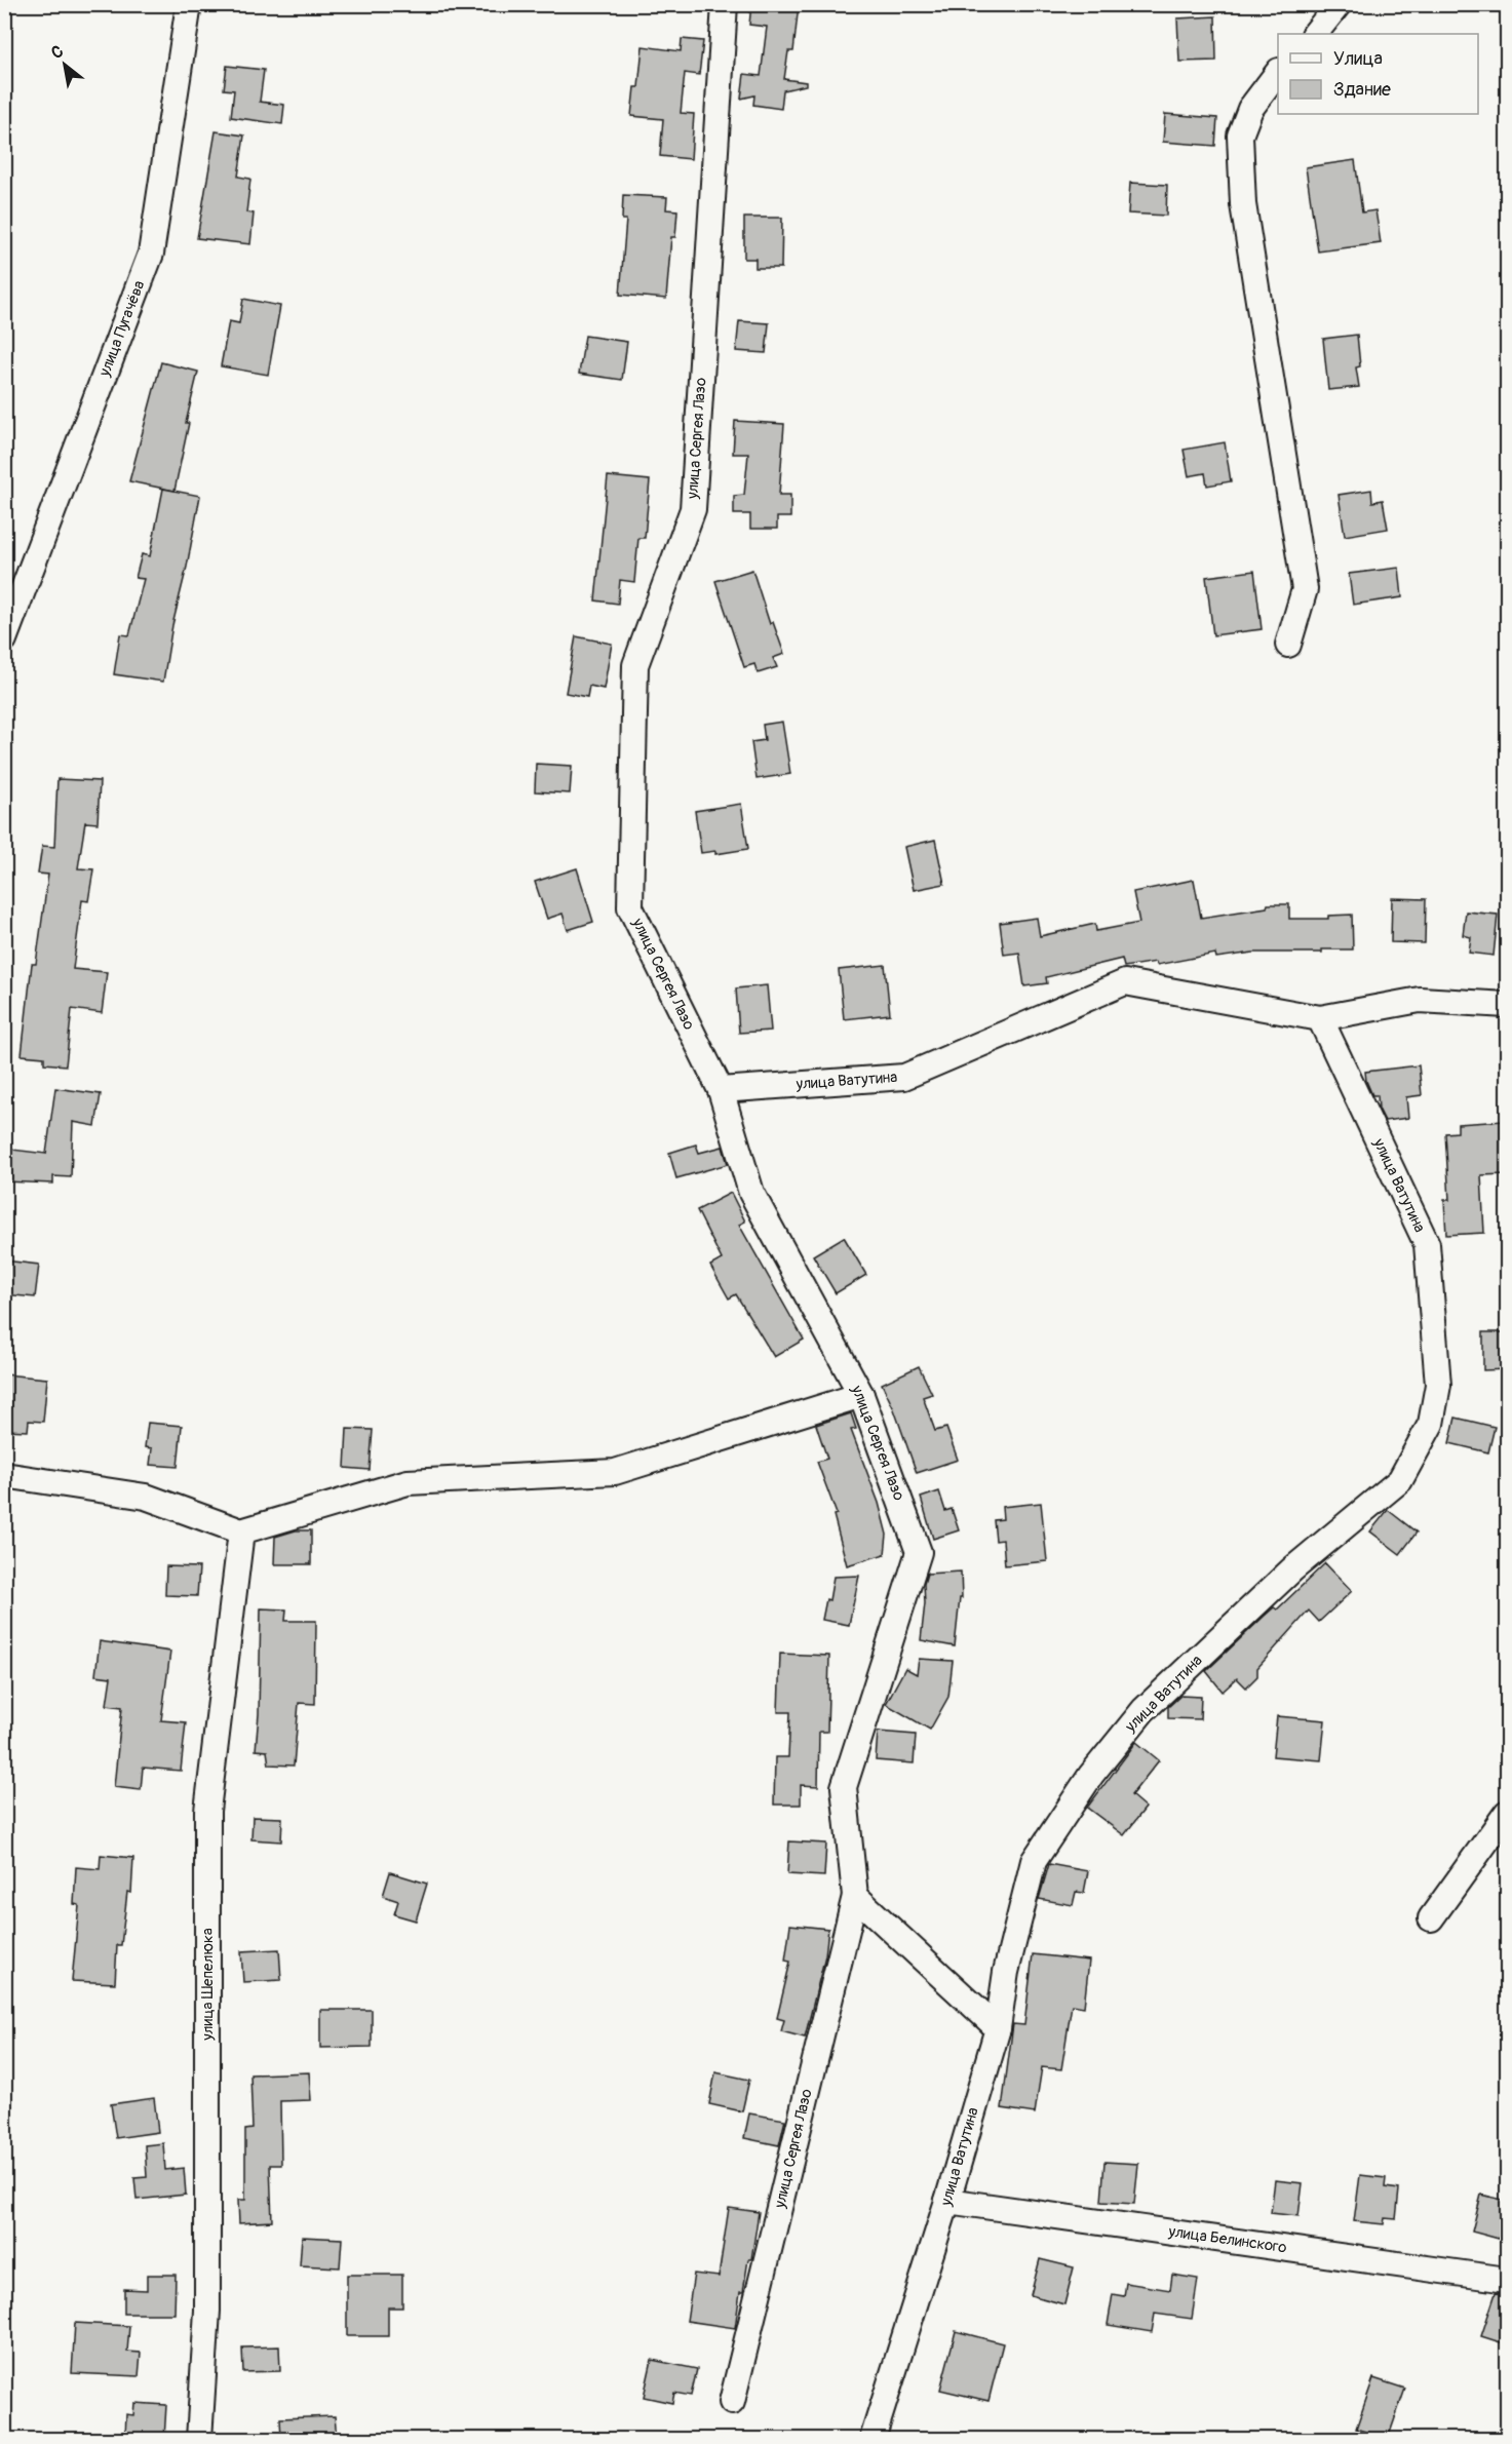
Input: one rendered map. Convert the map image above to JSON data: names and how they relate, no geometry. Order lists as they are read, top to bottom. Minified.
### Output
{"streets":{"street":["улица Пугачёва","улица Сергея Лазо","улица Ватутина","улица Шепелюка","улица Белинского"]},"crossings":[["улица Сергея Лазо","улица Ватутина"],["улица Ватутина","улица Белинского"]],"legend":["Улица","Здание"],"north":"top left"}
